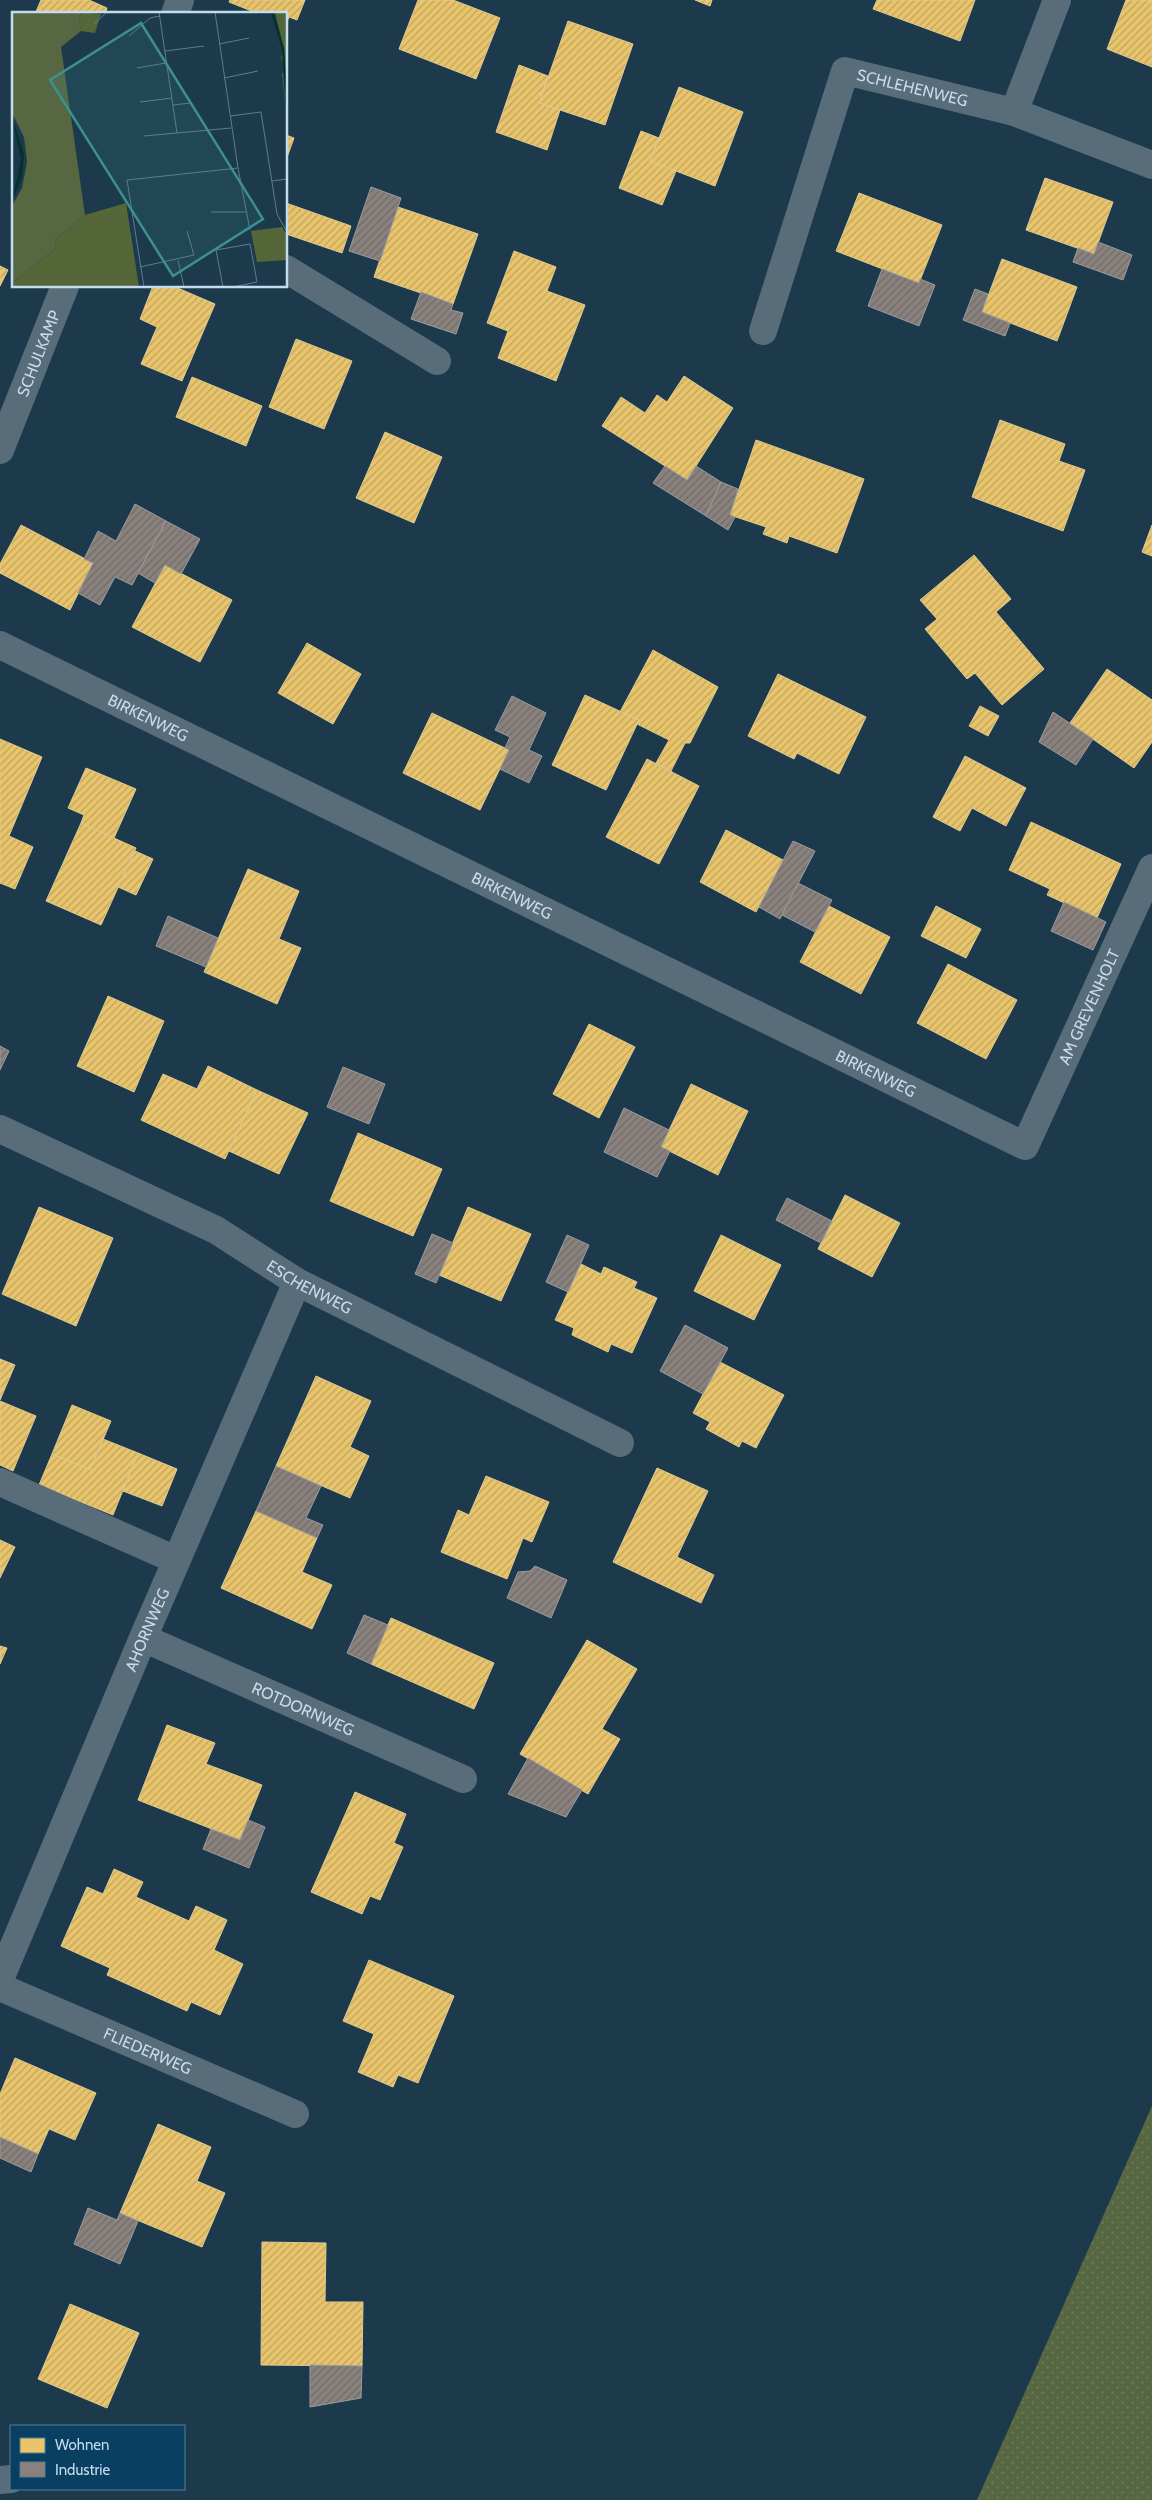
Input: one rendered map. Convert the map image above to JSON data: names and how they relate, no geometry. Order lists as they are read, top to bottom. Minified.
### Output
{"streets":{"street":["SCHLEHENWEG","SCHULKAMP","BIRKENWEG","AM GREVENHOLT","ESCHENWEG","AHORNWEG","ROTDORNWEG","FLIEDERWEG"]},"crossings":[["BIRKENWEG","AM GREVENHOLT"],["ESCHENWEG","AHORNWEG"],["AHORNWEG","ROTDORNWEG"]],"legend":["Wohnen","Industrie"]}
